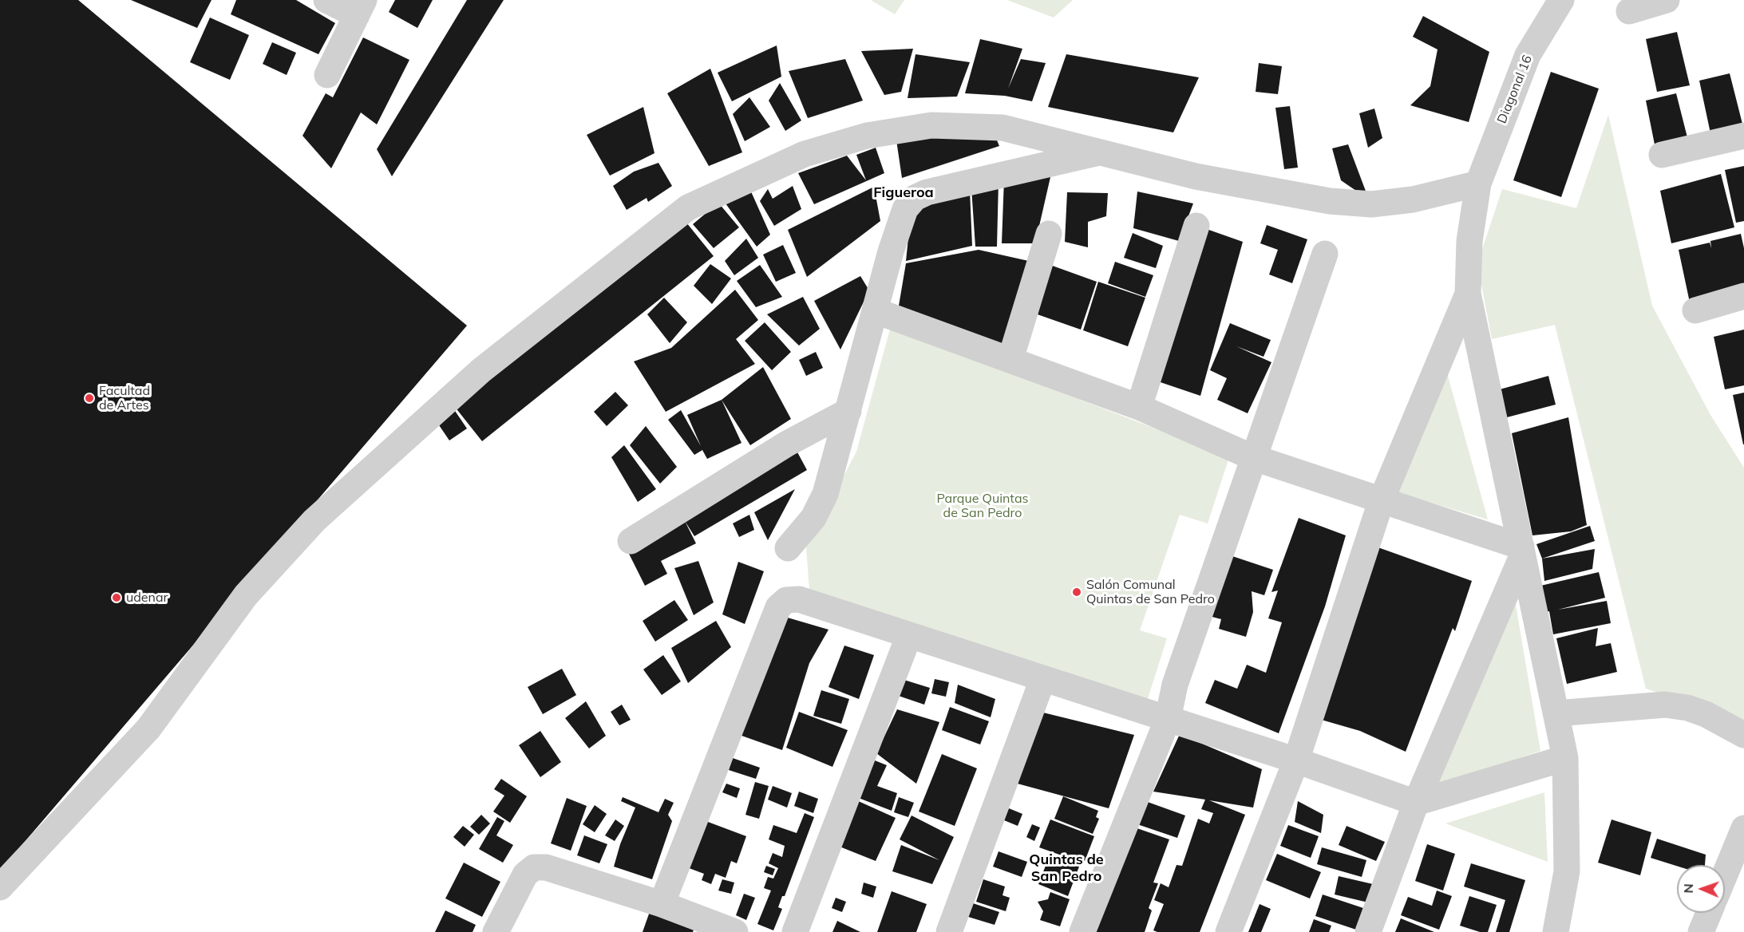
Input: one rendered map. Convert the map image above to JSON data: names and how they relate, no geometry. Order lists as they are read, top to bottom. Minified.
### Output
{"streets":{"street":["Diagonal 16"]},"districts":["Figueroa","Quintas de San Pedro"],"parks":["Parque Quintas de San Pedro"],"places":["Facultad de Artes","Salón Comunal Quintas de San Pedro","udenar"],"north":"left"}
